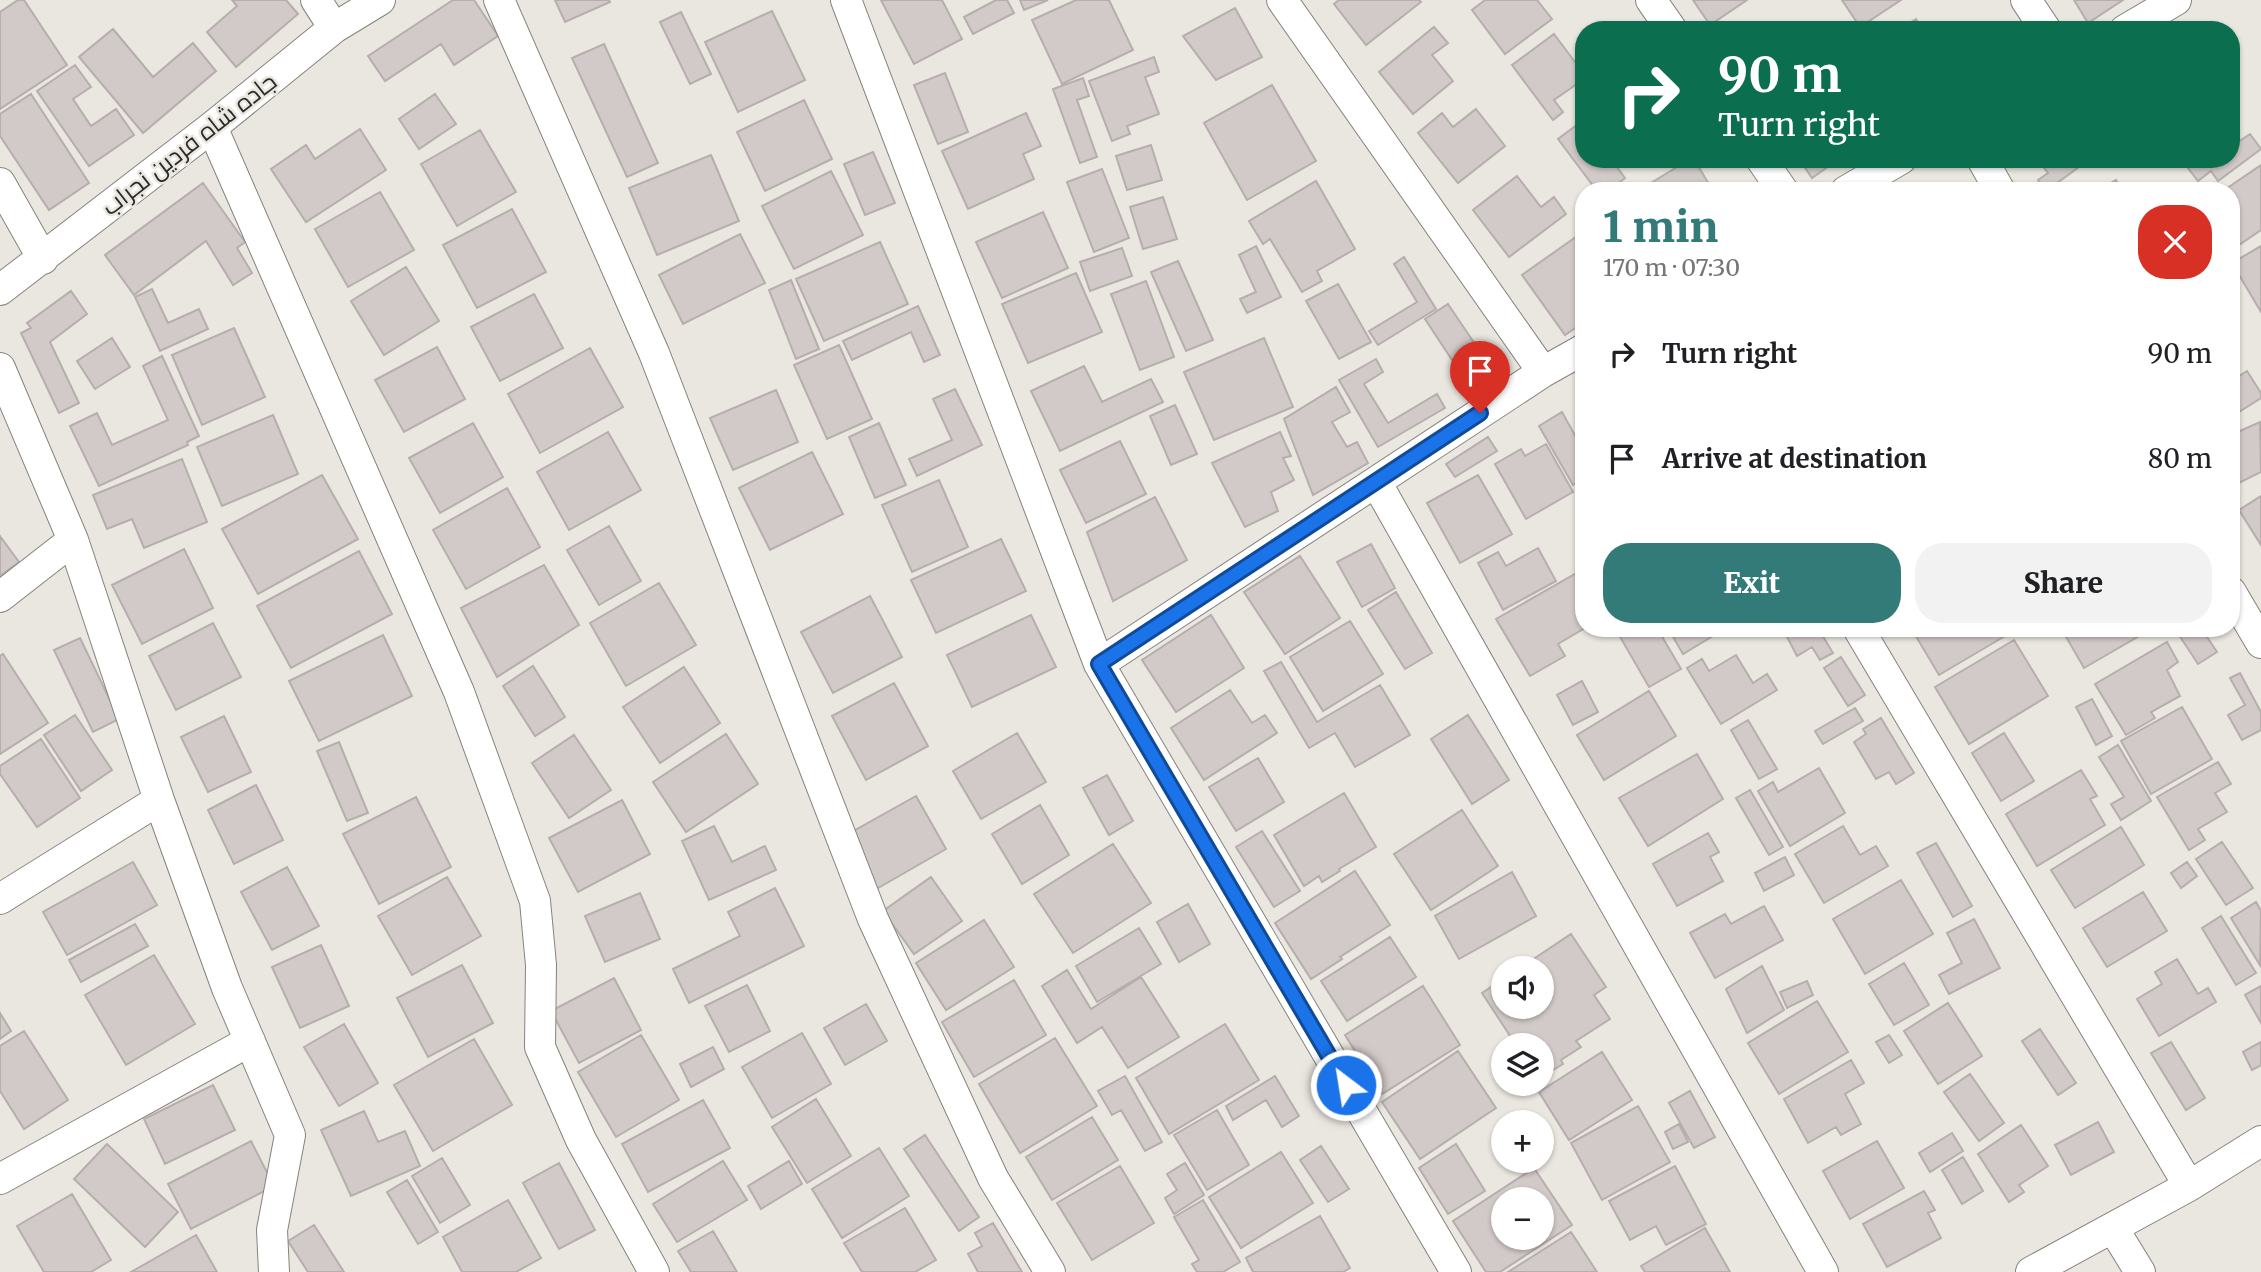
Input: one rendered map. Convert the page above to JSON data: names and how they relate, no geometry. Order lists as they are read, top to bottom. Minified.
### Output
{"streets":{"street":["جاده شاه فردین نجراب"]},"page":{"turn":["90 m","Turn right"],"heading":["1 min","170 m · 07:30"],"list":[{"name":"Turn right","value":"90 m"},{"name":"Arrive at destination","value":"80 m"}],"buttons":["Exit","Share"],"map_buttons":["+","−"]}}
